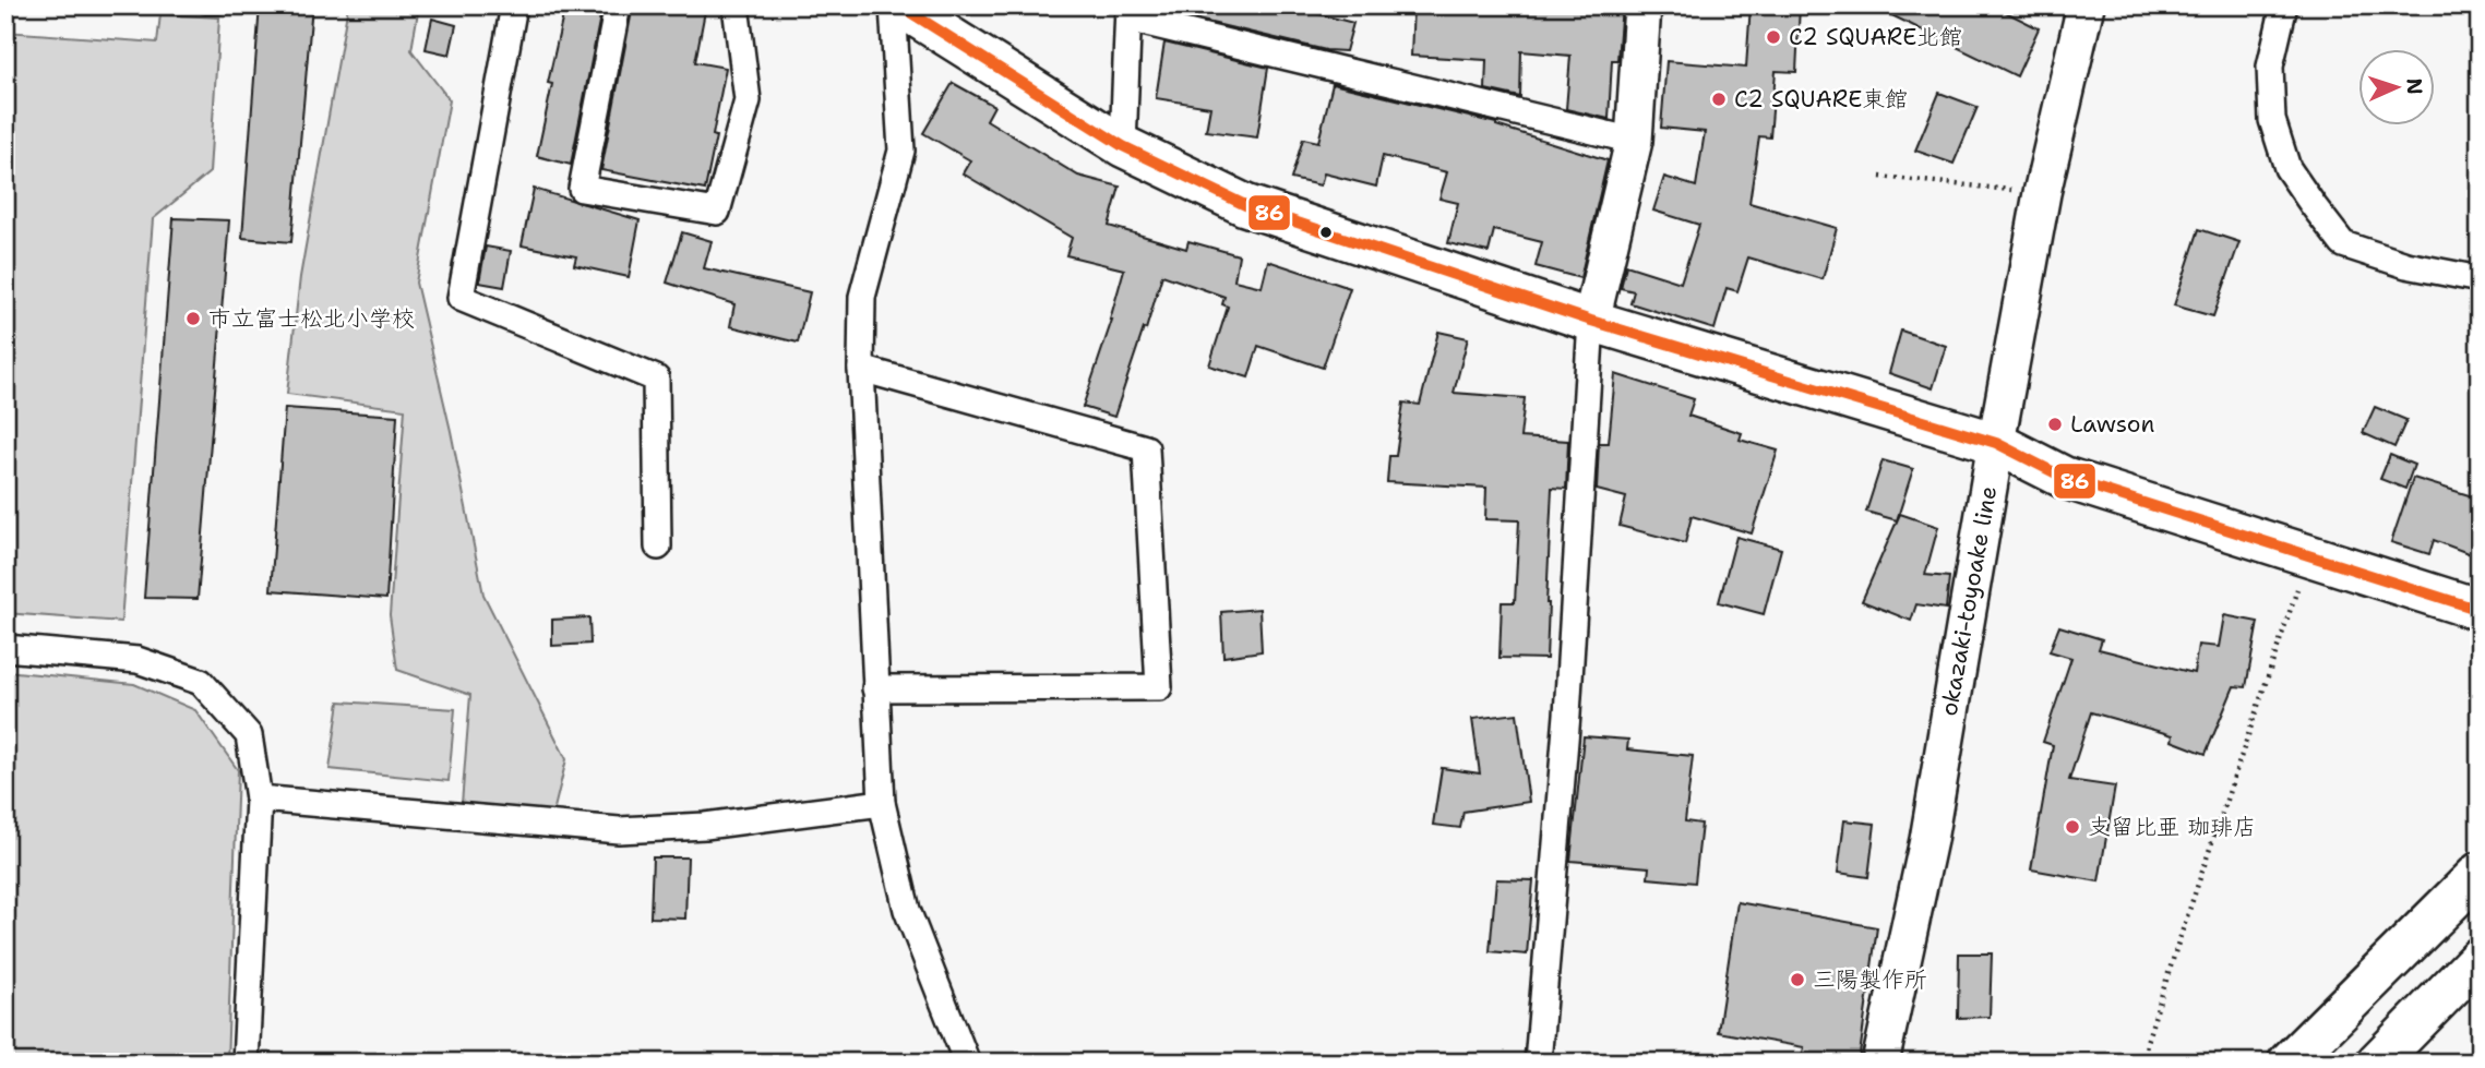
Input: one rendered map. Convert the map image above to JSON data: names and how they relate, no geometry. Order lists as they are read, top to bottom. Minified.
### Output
{"streets":{"main road":["okazaki-toyoake line"]},"places":["C2 SQUARE北館","C2 SQUARE東館","市立富士松北小学校","Lawson","支留比亜 珈琲店","三陽製作所"],"lines":["transit line 86"],"north":"right"}
